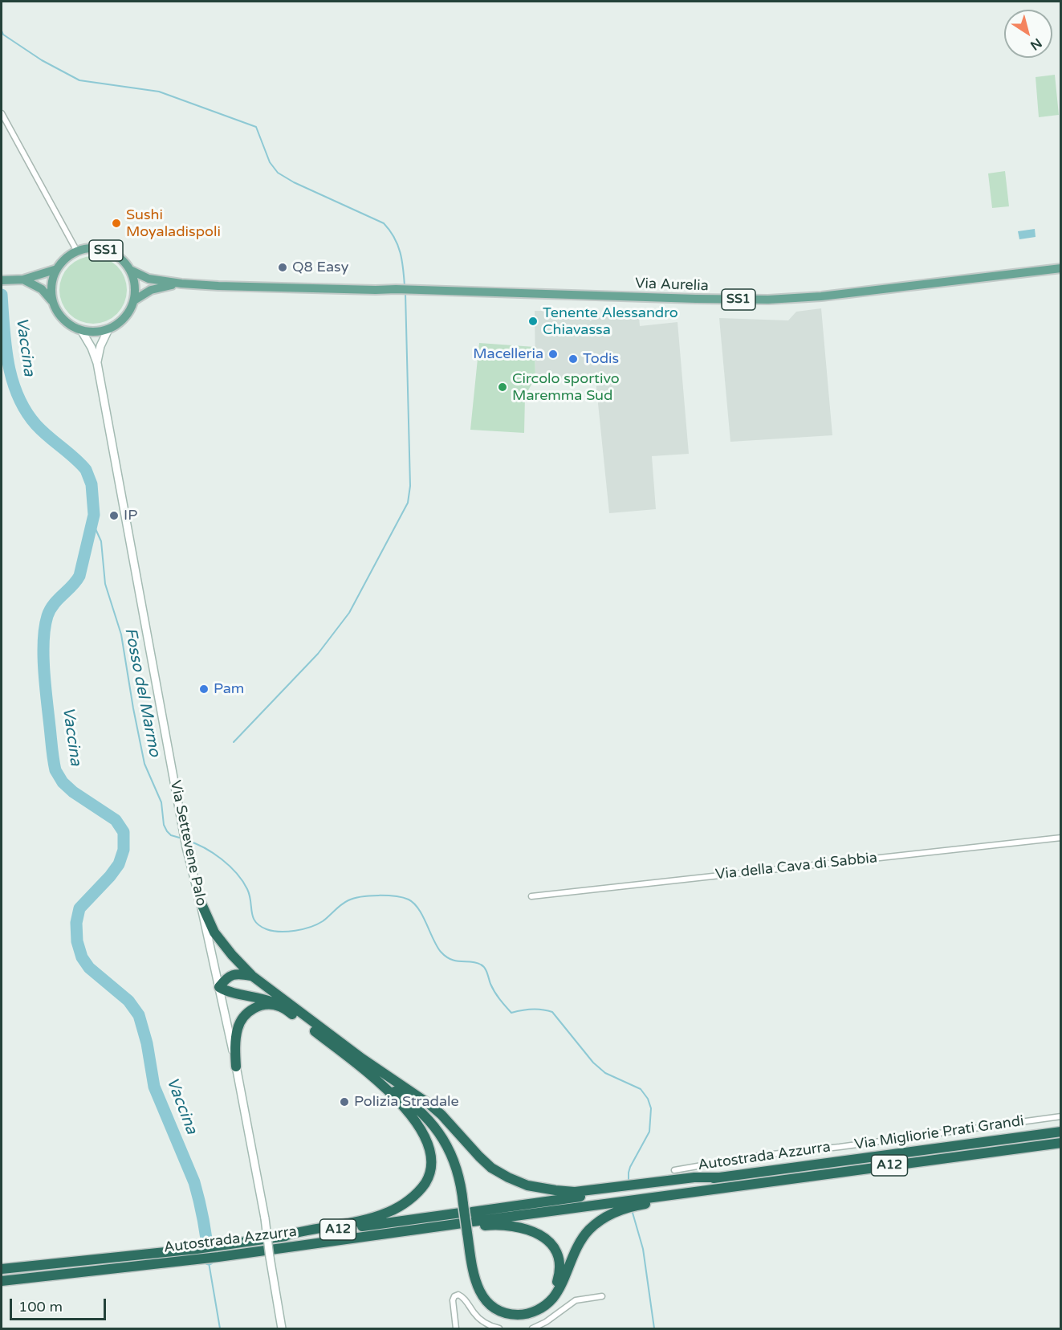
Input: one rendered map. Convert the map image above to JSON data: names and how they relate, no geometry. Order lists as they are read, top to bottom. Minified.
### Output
{"streets":{"highway":["Autostrada Azzurra","A12"],"main road":["SS1","Via Aurelia","Via Settevene Palo"],"street":["Via della Cava di Sabbia","Via Migliorie Prati Grandi"]},"crossings":[["SS1","Via Aurelia"],["SS1","Via Settevene Palo"],["Via Aurelia","Via Settevene Palo"]],"water":["Vaccina","Fosso del Marmo"],"places":["Sushi Moyaladispoli","Q8 Easy","Tenente Alessandro Chiavassa","Macelleria","Todis","Circolo sportivo Maremma Sud","IP","Pam","Polizia Stradale"],"scale_bar":"100 m","north":"bottom right"}
